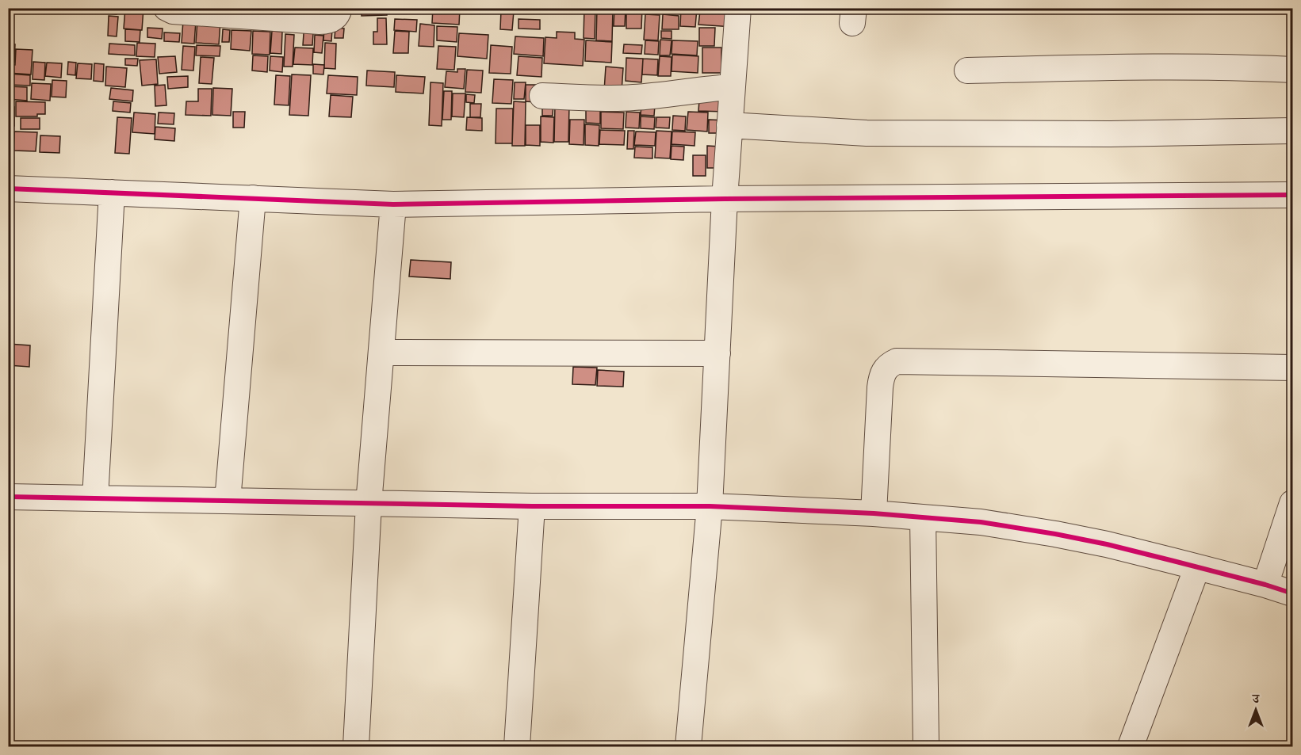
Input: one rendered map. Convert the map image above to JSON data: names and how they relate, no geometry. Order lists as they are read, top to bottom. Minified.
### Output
{"north":"top"}
